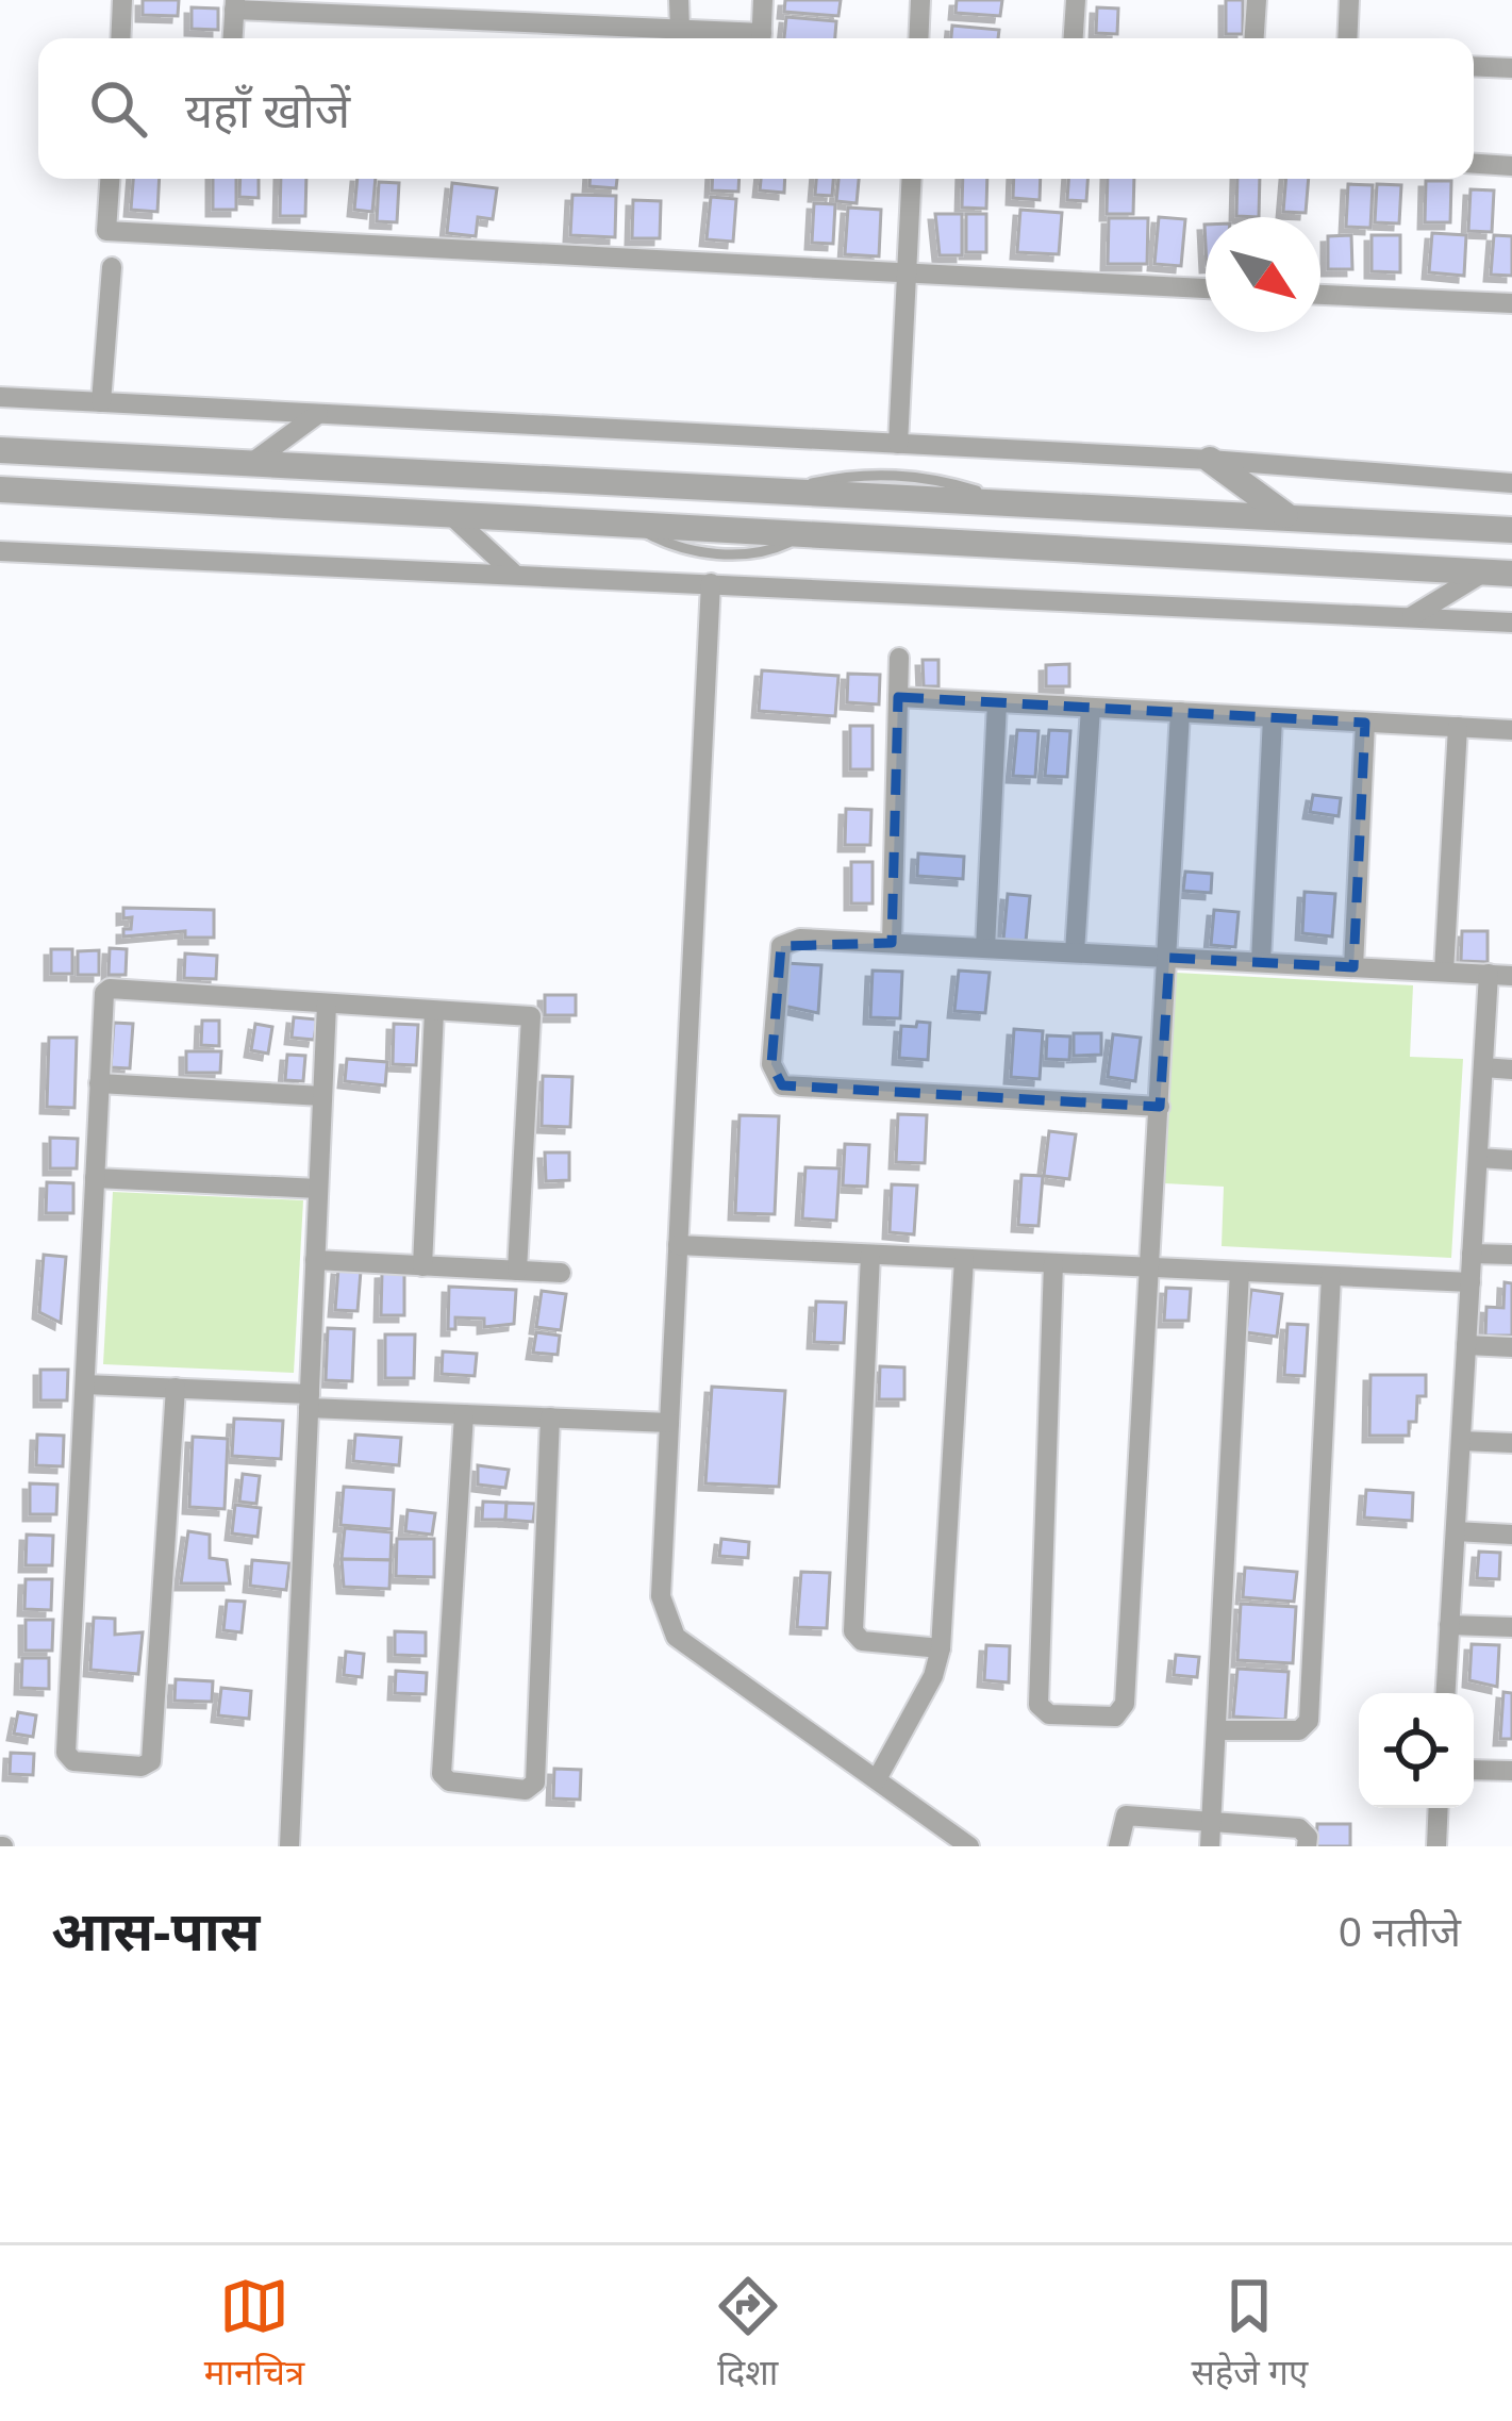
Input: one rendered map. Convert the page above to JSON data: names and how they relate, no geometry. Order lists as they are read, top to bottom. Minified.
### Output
{"north":"bottom right","page":{"search":"यहाँ खोजें","heading":["आस-पास","0 नतीजे"],"nav":["मानचित्र","दिशा","सहेजे गए"]}}
